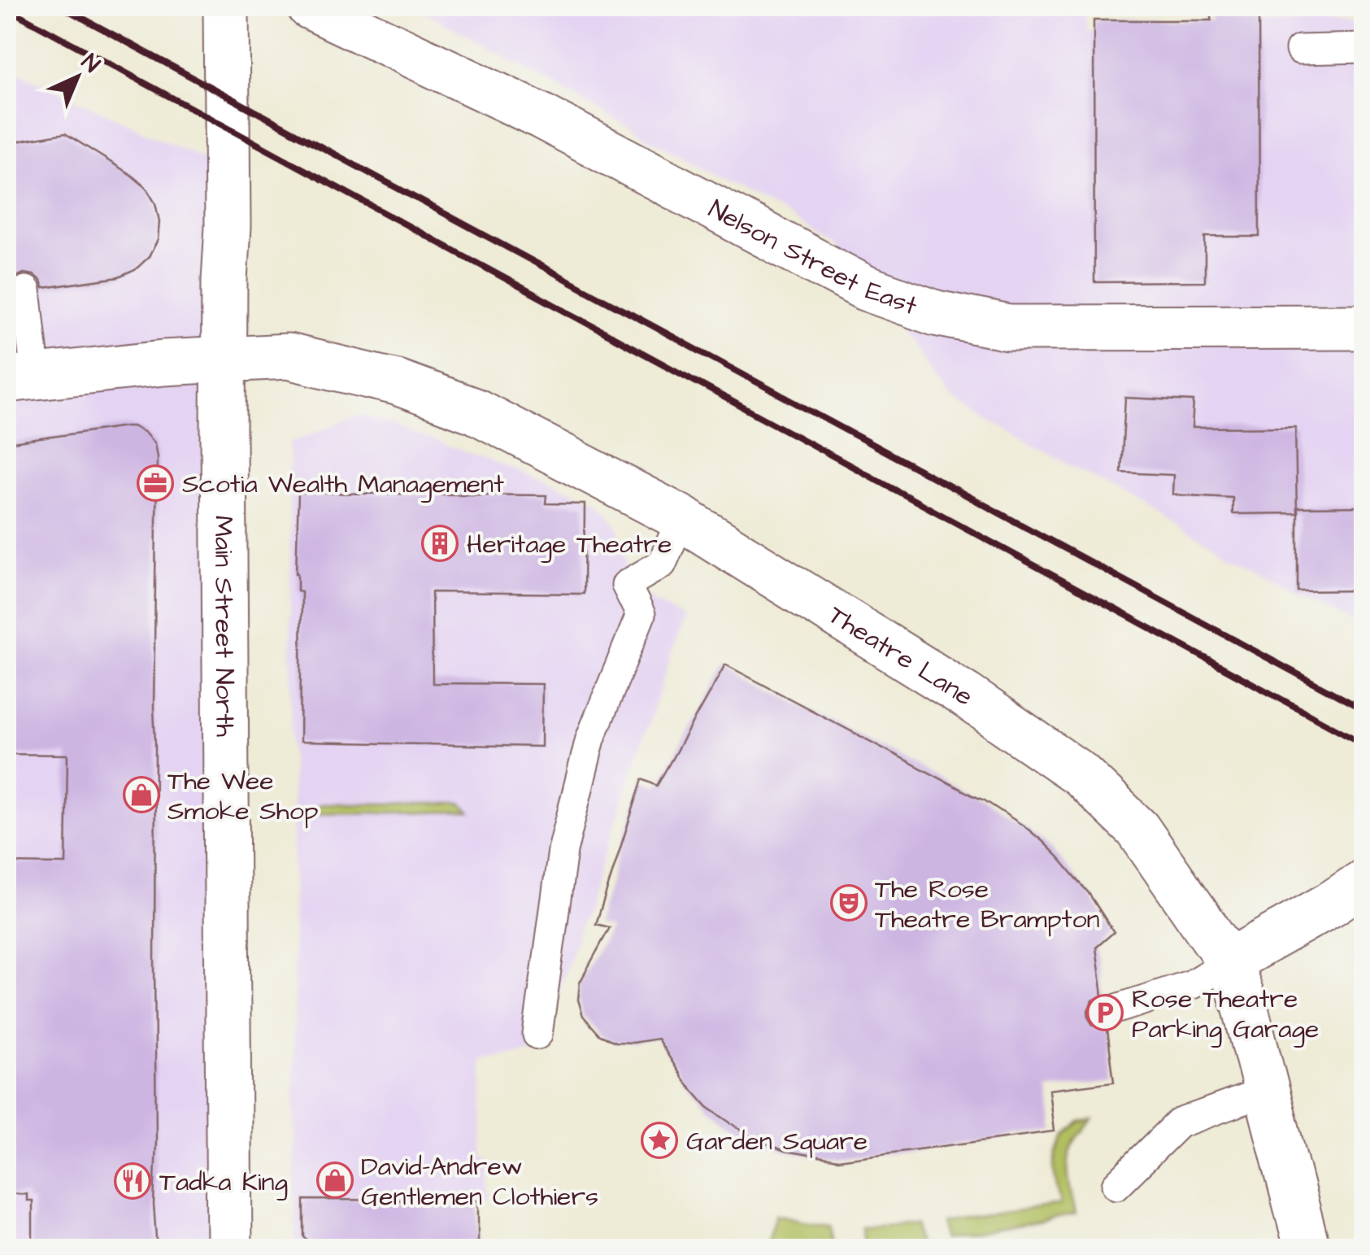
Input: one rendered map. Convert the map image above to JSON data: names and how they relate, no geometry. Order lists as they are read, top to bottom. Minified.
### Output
{"streets":{"street":["Nelson Street East","Main Street North","Theatre Lane"]},"crossings":[["Main Street North","Theatre Lane"]],"places":{"office":["Scotia Wealth Management"],"building":["Heritage Theatre"],"shop":["The Wee Smoke Shop","David-Andrew Gentlemen Clothiers"],"theatre":["The Rose Theatre Brampton"],"parking":["Rose Theatre Parking Garage"],"place":["Garden Square"],"restaurant":["Tadka King"]},"north":"top right"}
